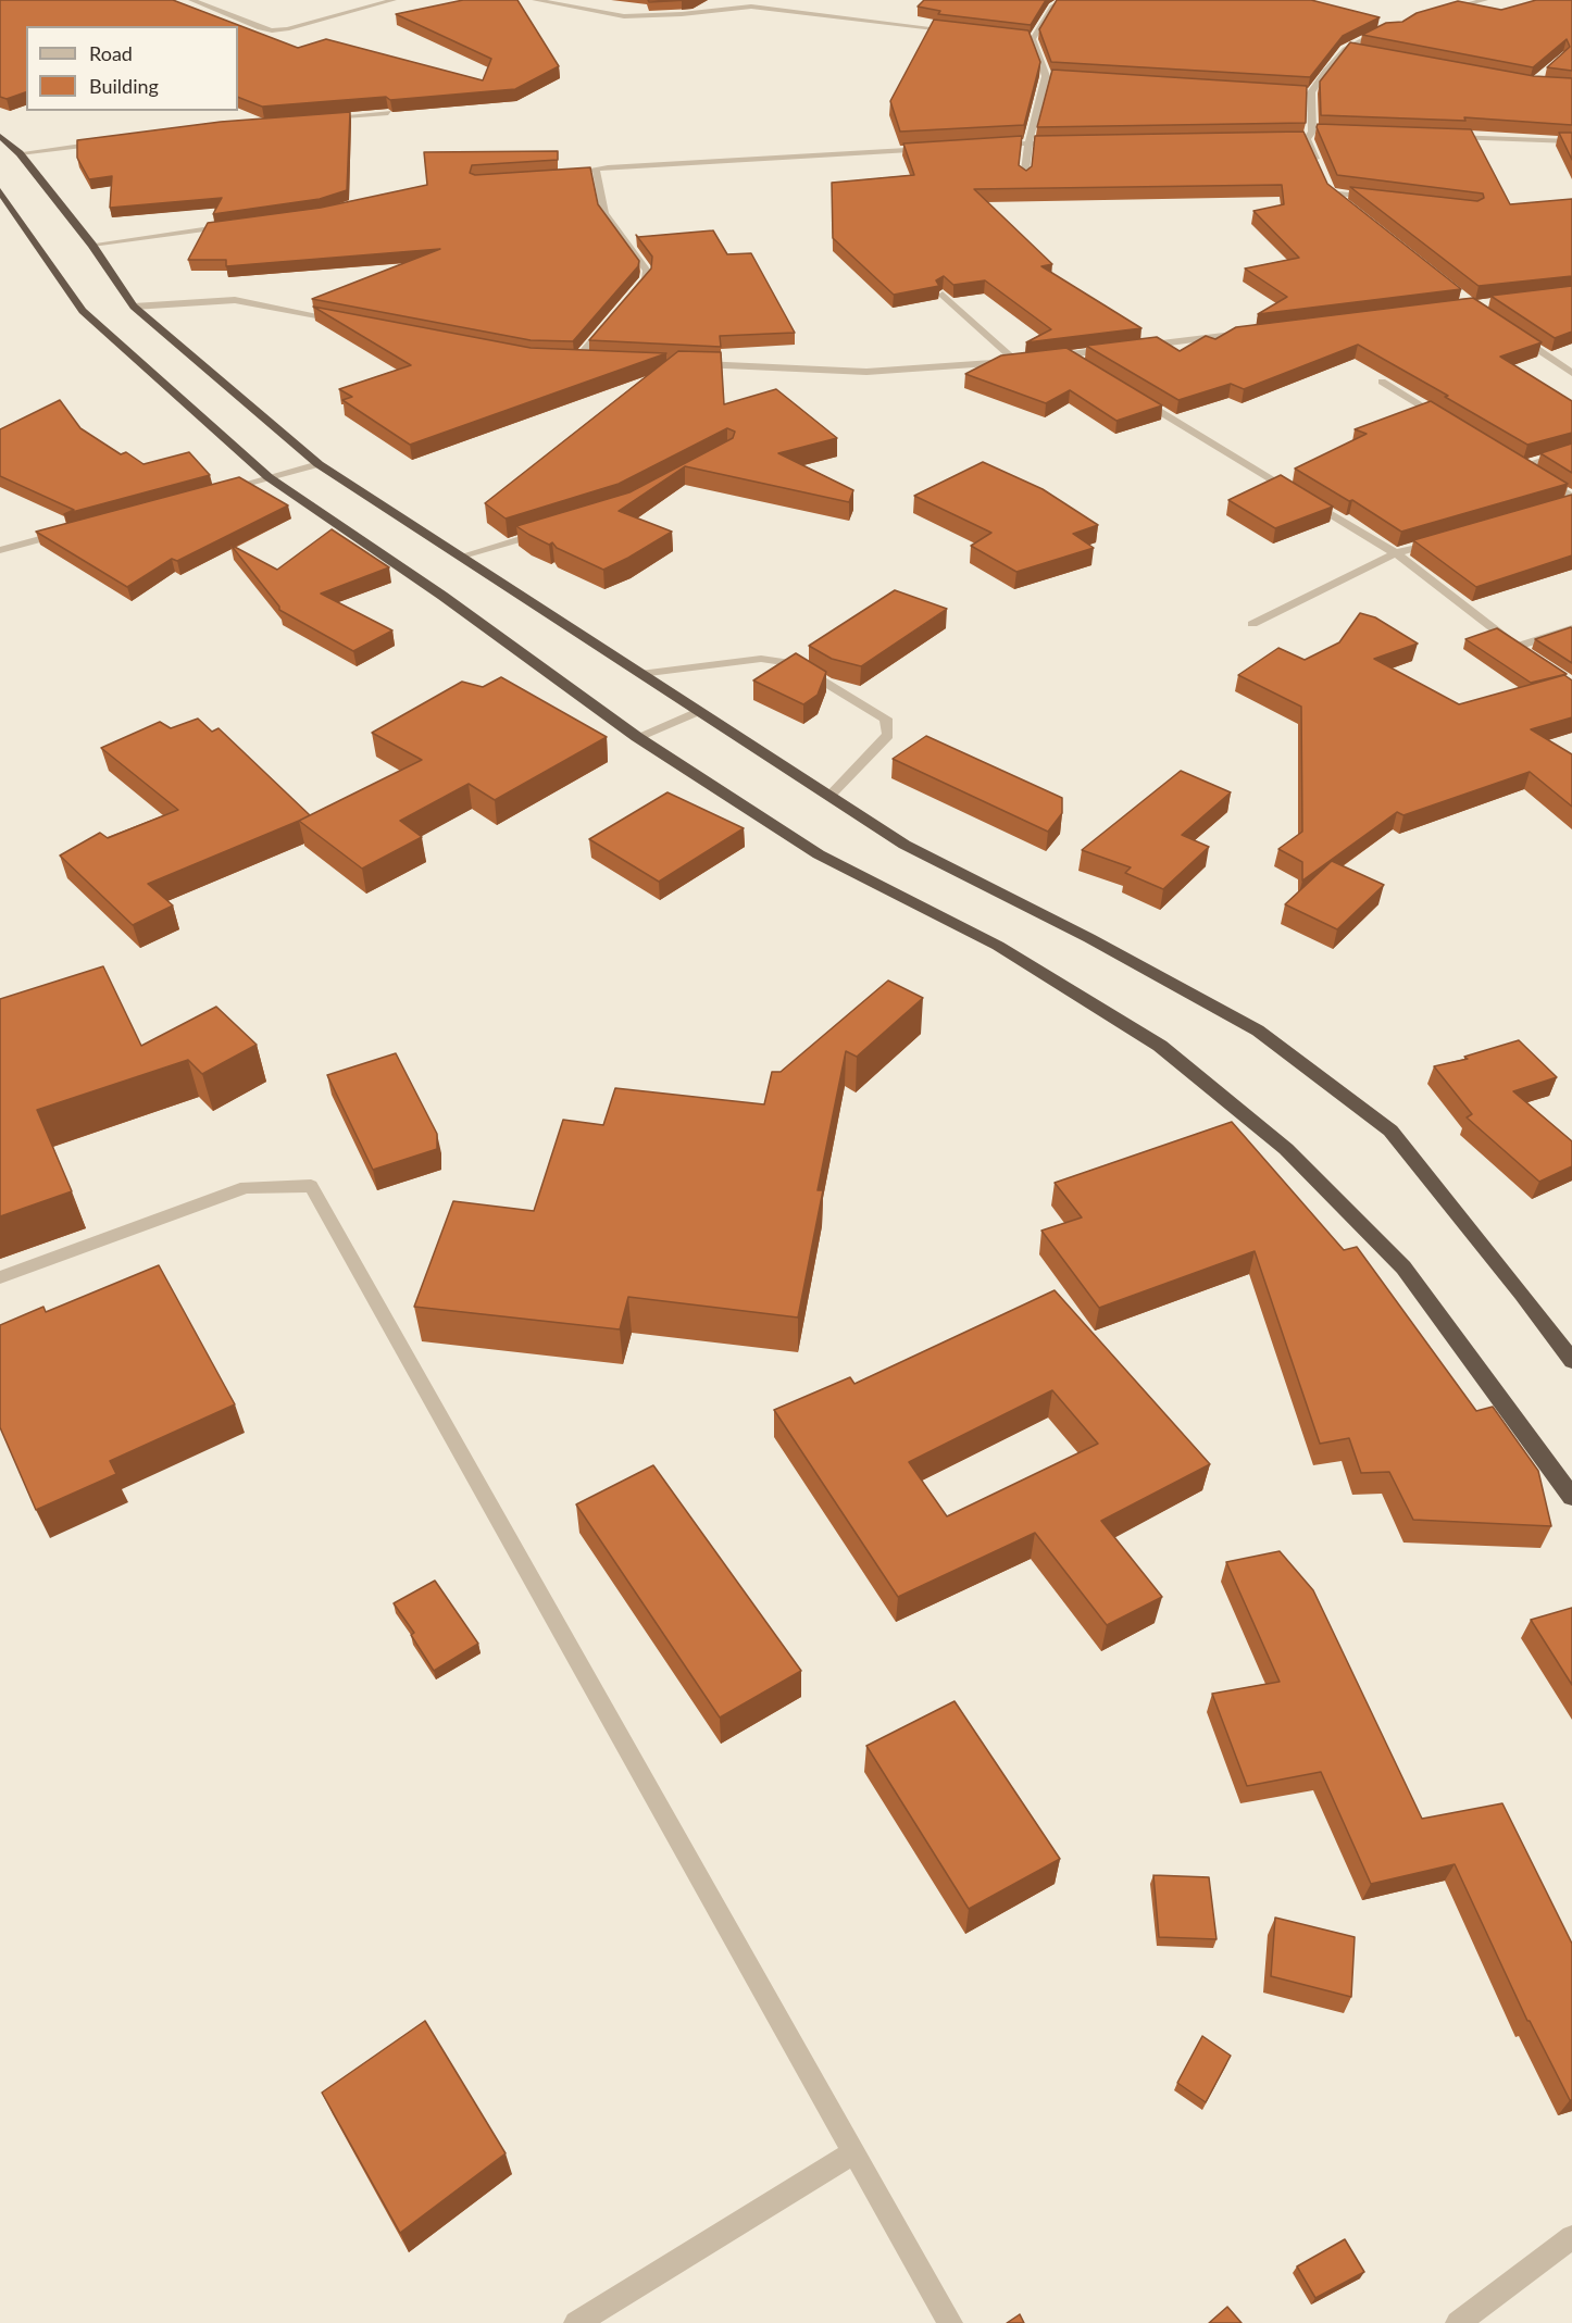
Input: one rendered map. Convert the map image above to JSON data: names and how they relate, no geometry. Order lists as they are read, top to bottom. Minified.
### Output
{"legend":["Road","Building"]}
